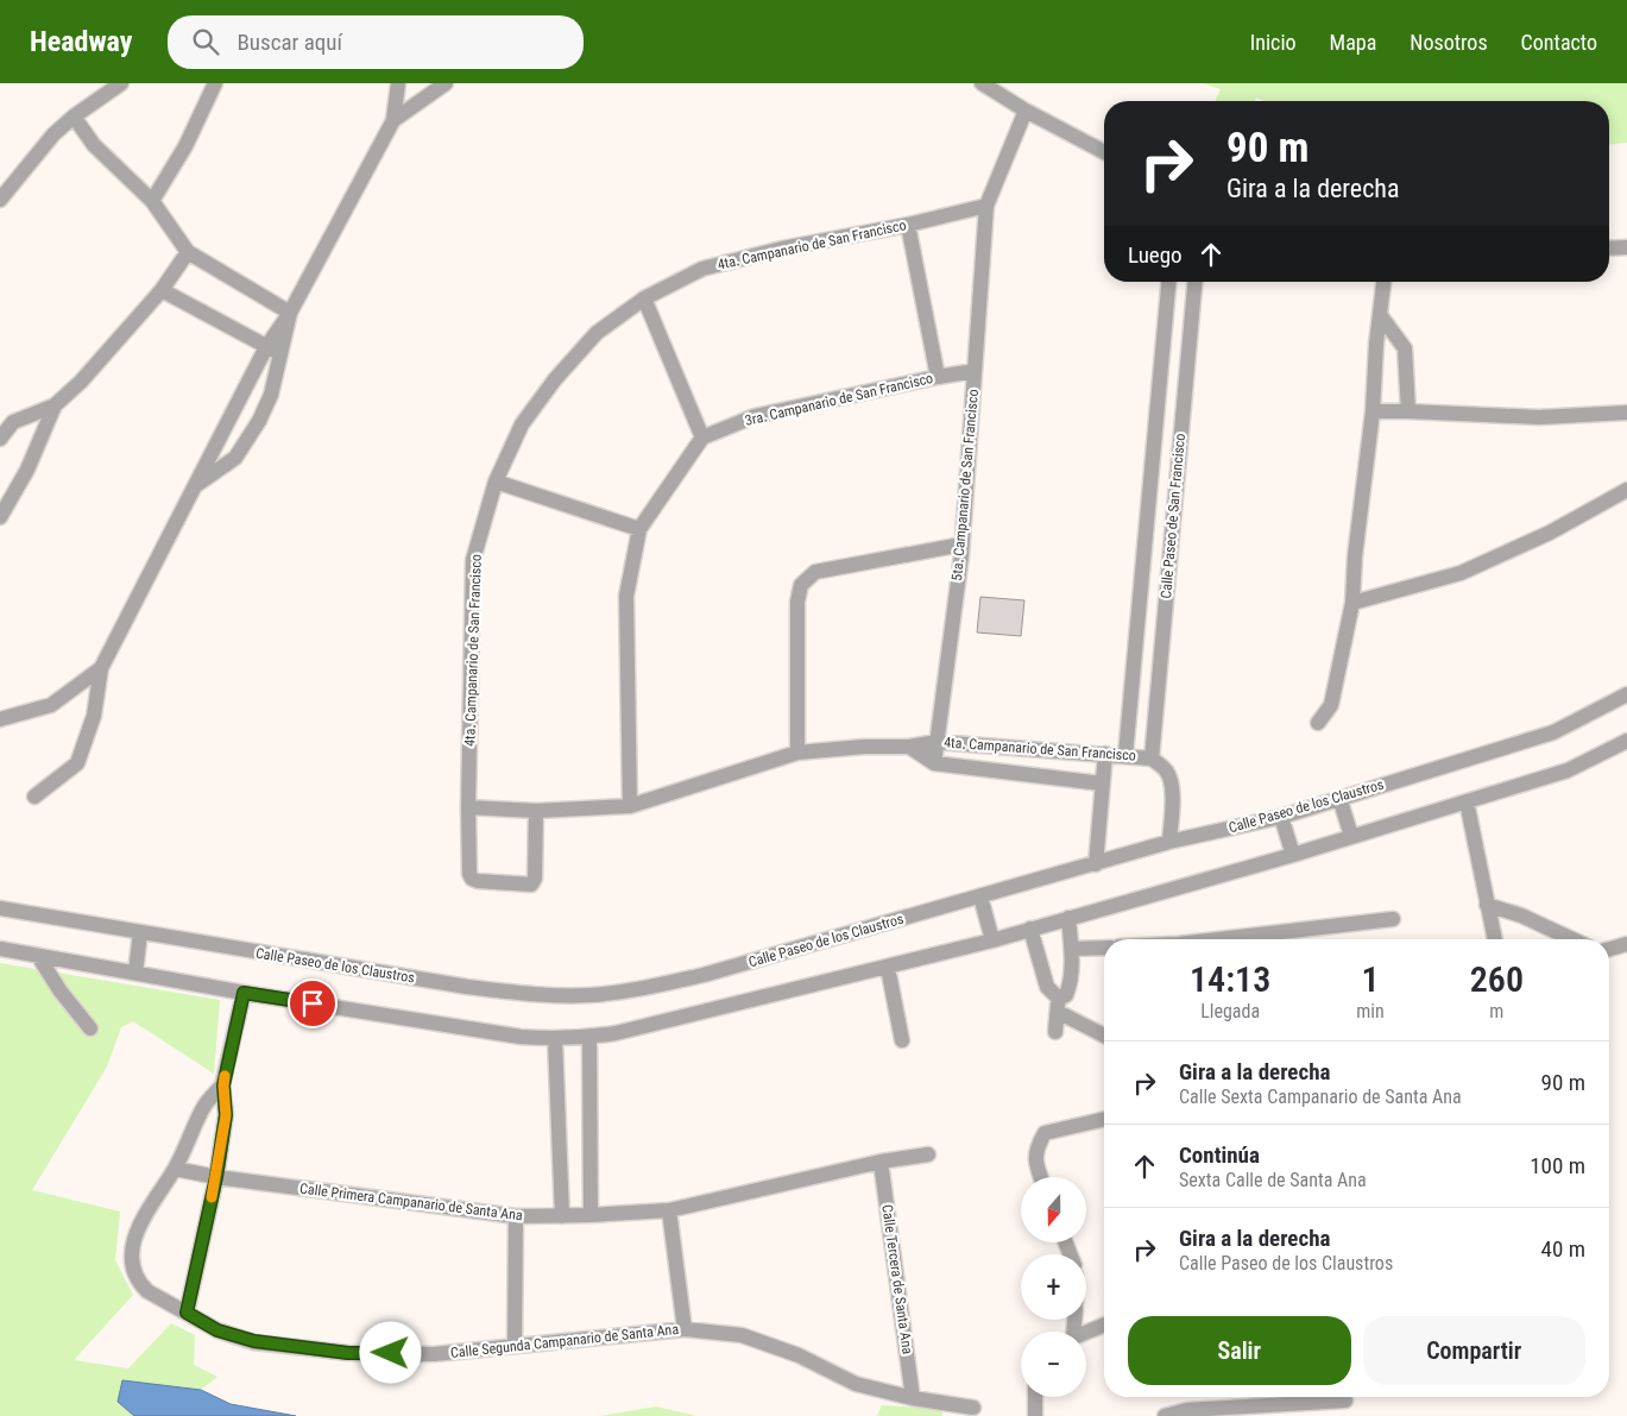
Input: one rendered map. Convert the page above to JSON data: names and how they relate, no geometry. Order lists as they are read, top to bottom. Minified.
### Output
{"streets":{"street":["4ta. Campanario de San Francisco","3ra. Campanario de San Francisco","5ta. Campanario de San Francisco","Calle Paseo de San Francisco","Calle Paseo de los Claustros","Calle Primera Campanario de Santa Ana","Calle Tercera de Santa Ana","Calle Segunda Campanario de Santa Ana"]},"crossings":[["4ta. Campanario de San Francisco","5ta. Campanario de San Francisco"],["4ta. Campanario de San Francisco","Calle Paseo de San Francisco"],["4ta. Campanario de San Francisco","Calle Paseo de los Claustros"],["3ra. Campanario de San Francisco","5ta. Campanario de San Francisco"],["Calle Primera Campanario de Santa Ana","Calle Tercera de Santa Ana"],["Calle Primera Campanario de Santa Ana","Calle Segunda Campanario de Santa Ana"],["Calle Tercera de Santa Ana","Calle Segunda Campanario de Santa Ana"]],"north":"bottom","page":{"header":"Headway","search":"Buscar aquí","nav":["Inicio","Mapa","Nosotros","Contacto"],"turn":["90 m","Gira a la derecha"],"then":"Luego","eta":["14:13","Llegada","1","min","260","m"],"list":[{"name":"Gira a la derecha","note":"Calle Sexta Campanario de Santa Ana","value":"90 m"},{"name":"Continúa","note":"Sexta Calle de Santa Ana","value":"100 m"},{"name":"Gira a la derecha","note":"Calle Paseo de los Claustros","value":"40 m"}],"map_buttons":["+","−"],"buttons":["Salir","Compartir"]}}
